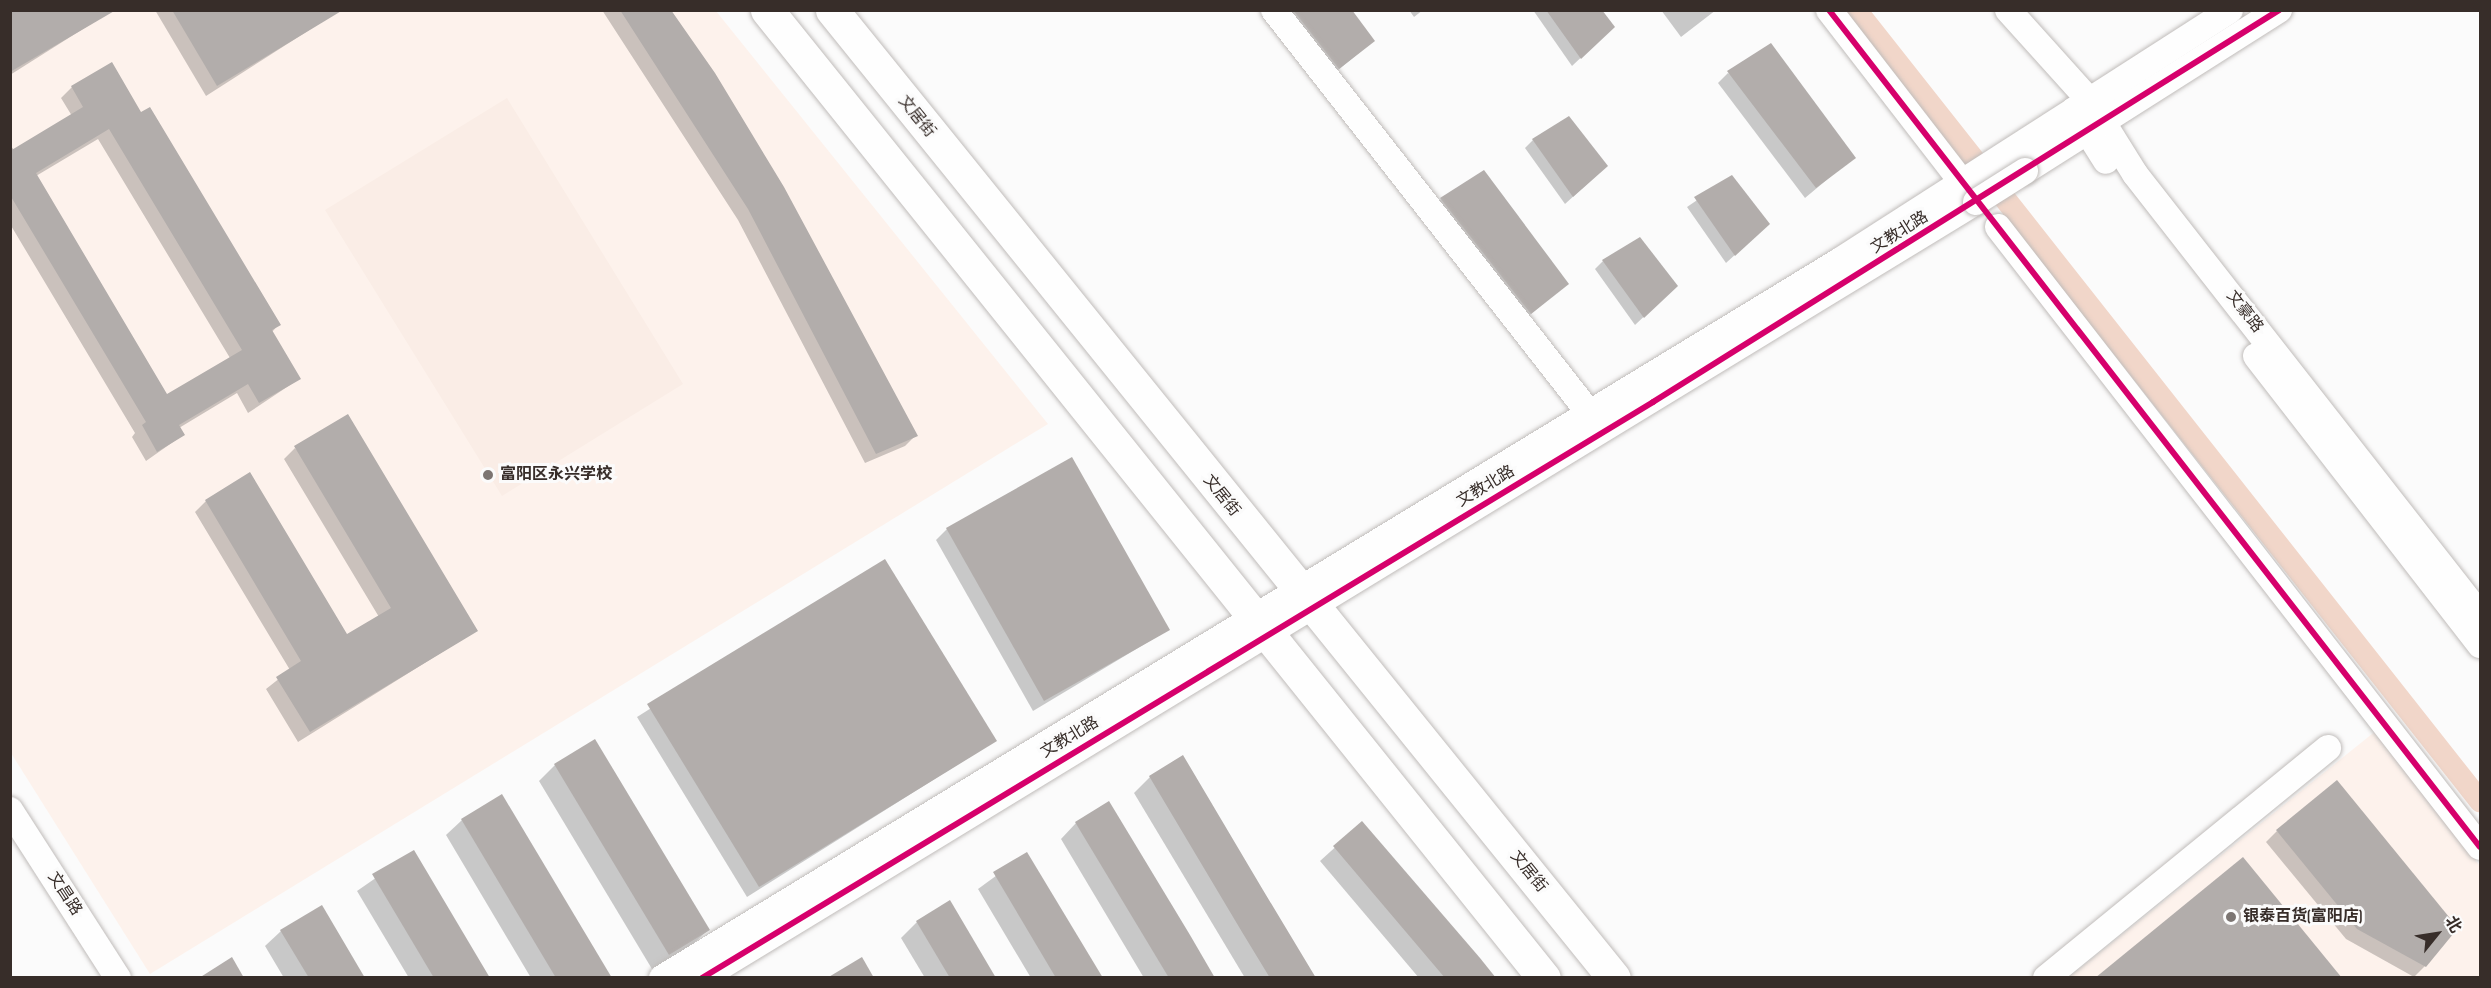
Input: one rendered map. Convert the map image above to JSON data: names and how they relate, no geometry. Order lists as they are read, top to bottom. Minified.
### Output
{"streets":{"main road":["文居街"],"street":["文教北路","文豪路","文昌路"]},"crossings":[["文居街","文教北路"],["文教北路","文豪路"]],"places":["富阳区永兴学校","银泰百货(富阳店)"],"north":"top right"}
